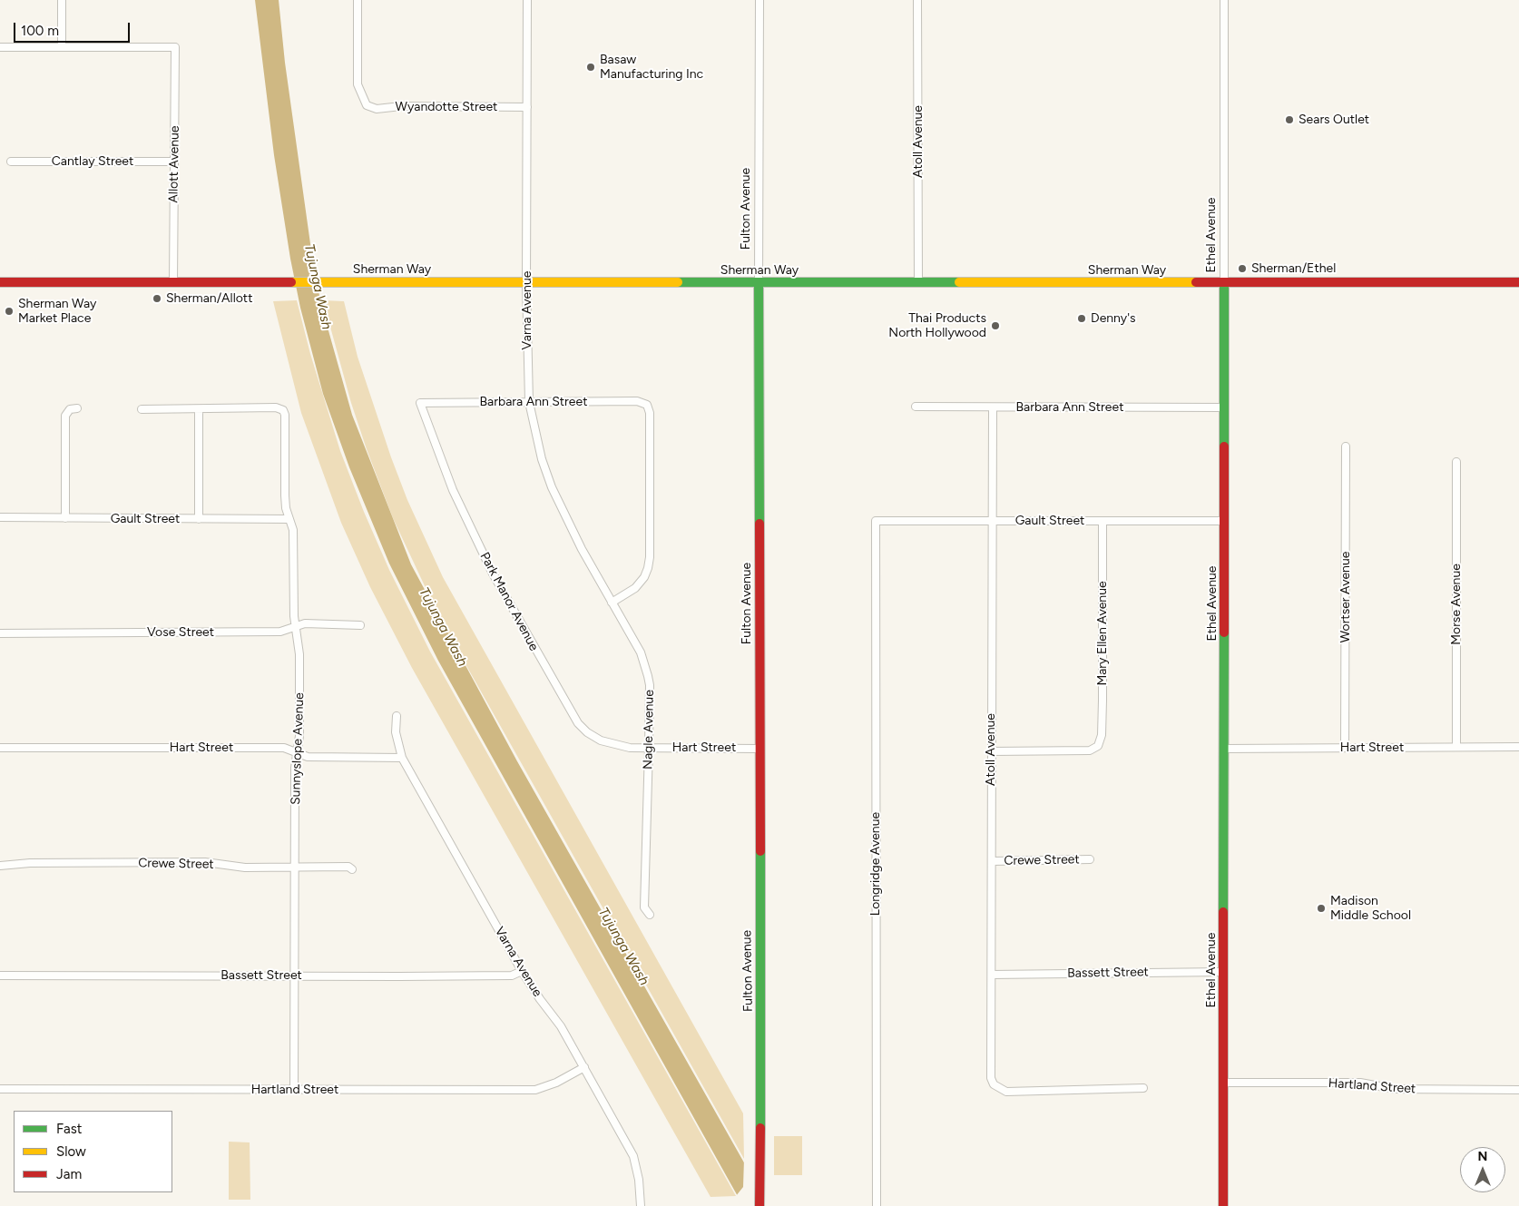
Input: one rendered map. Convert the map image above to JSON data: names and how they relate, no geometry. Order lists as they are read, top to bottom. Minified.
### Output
{"streets":{"street":["Wyandotte Street","Atoll Avenue","Cantlay Street","Allott Avenue","Fulton Avenue","Ethel Avenue","Sherman Way","Varna Avenue","Barbara Ann Street","Gault Street","Wortser Avenue","Park Manor Avenue","Morse Avenue","Vose Street","Mary Ellen Avenue","Nagle Avenue","Hart Street","Sunnyslope Avenue","Crewe Street","Longridge Avenue","Bassett Street","Hartland Street"]},"crossings":[["Wyandotte Street","Varna Avenue"],["Atoll Avenue","Sherman Way"],["Atoll Avenue","Barbara Ann Street"],["Atoll Avenue","Gault Street"],["Atoll Avenue","Mary Ellen Avenue"],["Atoll Avenue","Crewe Street"],["Atoll Avenue","Bassett Street"],["Cantlay Street","Allott Avenue"],["Allott Avenue","Sherman Way"],["Fulton Avenue","Sherman Way"],["Fulton Avenue","Hart Street"],["Ethel Avenue","Sherman Way"],["Ethel Avenue","Barbara Ann Street"],["Ethel Avenue","Gault Street"],["Ethel Avenue","Hart Street"],["Ethel Avenue","Bassett Street"],["Ethel Avenue","Hartland Street"],["Sherman Way","Varna Avenue"],["Varna Avenue","Barbara Ann Street"],["Varna Avenue","Nagle Avenue"],["Varna Avenue","Hart Street"],["Varna Avenue","Bassett Street"],["Varna Avenue","Hartland Street"],["Barbara Ann Street","Park Manor Avenue"],["Barbara Ann Street","Nagle Avenue"],["Gault Street","Mary Ellen Avenue"],["Gault Street","Sunnyslope Avenue"],["Gault Street","Longridge Avenue"],["Wortser Avenue","Hart Street"],["Park Manor Avenue","Nagle Avenue"],["Park Manor Avenue","Hart Street"],["Morse Avenue","Hart Street"],["Vose Street","Sunnyslope Avenue"],["Nagle Avenue","Hart Street"],["Hart Street","Sunnyslope Avenue"],["Sunnyslope Avenue","Crewe Street"],["Sunnyslope Avenue","Bassett Street"],["Sunnyslope Avenue","Hartland Street"]],"water":["Tujunga Wash"],"places":["Basaw Manufacturing Inc","Sears Outlet","Sherman/Ethel","Sherman/Allott","Sherman Way Market Place","Denny's","Thai Products North Hollywood","Madison Middle School"],"legend":["Fast","Slow","Jam"],"scale_bar":"100 m","north":"top"}
